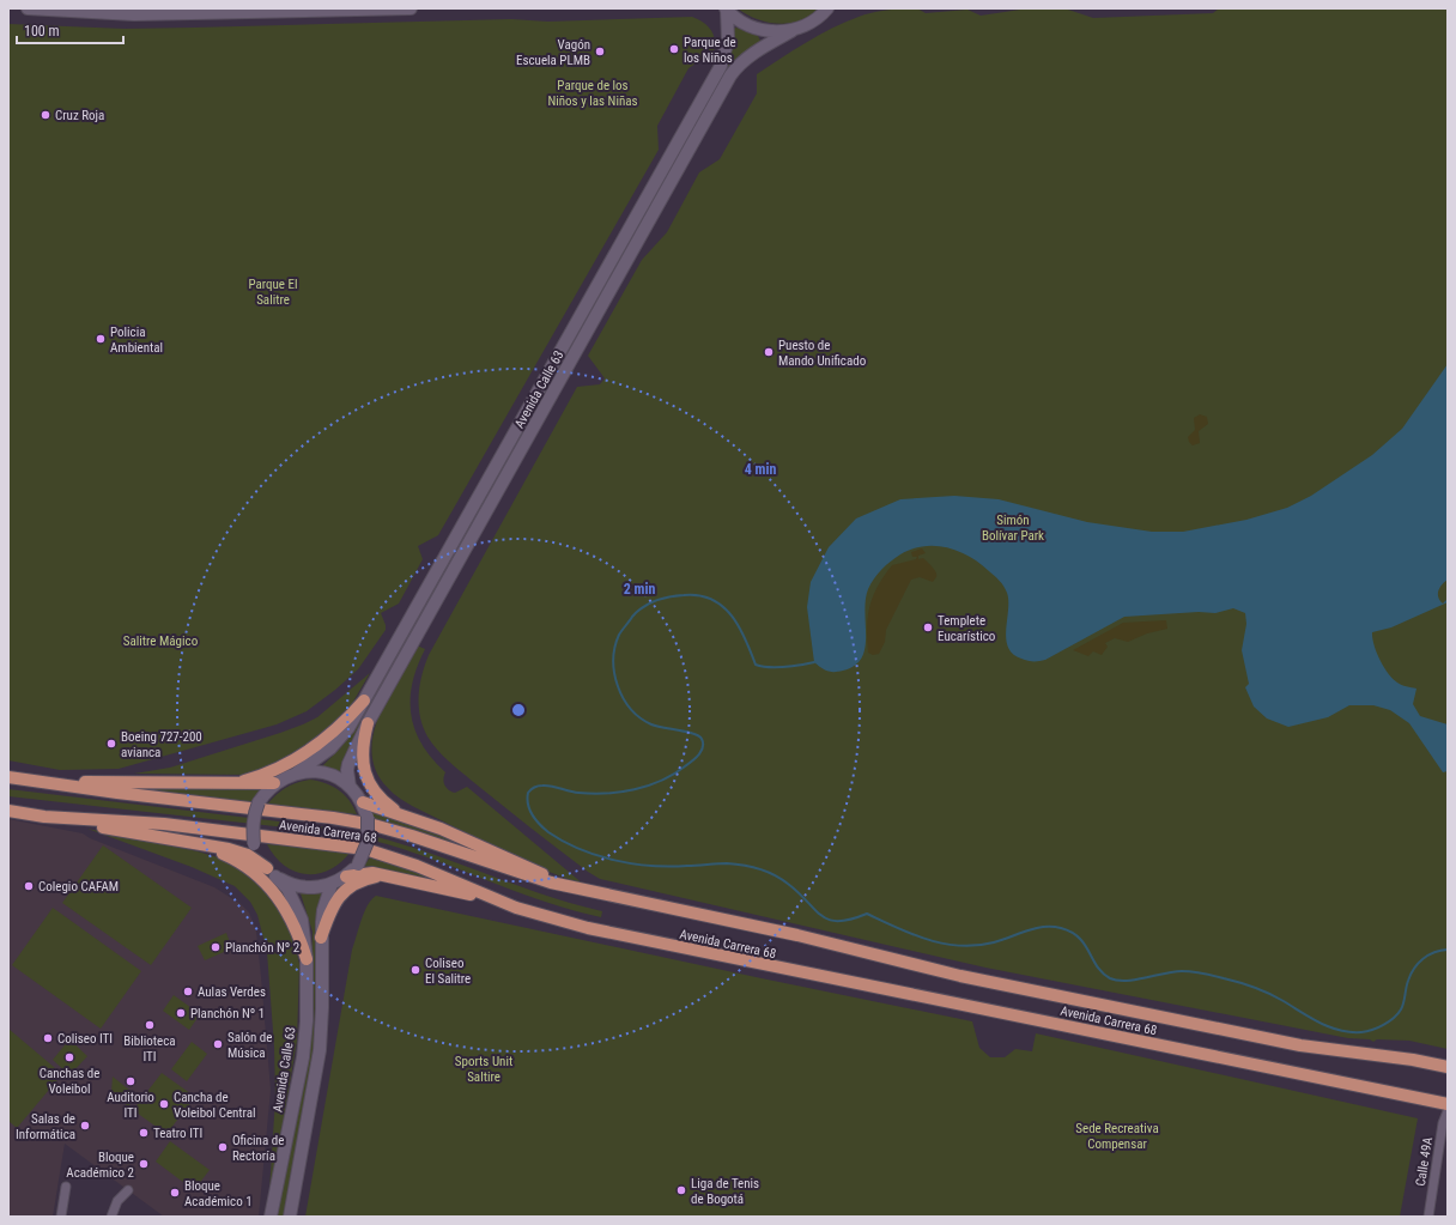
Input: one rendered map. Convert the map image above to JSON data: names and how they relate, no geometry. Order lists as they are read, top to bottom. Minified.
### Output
{"streets":{"main road":["Avenida Calle 63","Avenida Carrera 68"],"street":["Calle 49A"]},"parks":["Parque de los Niños y las Niñas","Parque El Salitre","Simón Bolívar Park","Salitre Mágico","Sports Unit Saltire","Sede Recreativa Compensar"],"places":["Parque de los Niños","Vagón Escuela PLMB","Cruz Roja","Policia Ambiental","Puesto de Mando Unificado","Templete Eucarístico","Boeing 727-200 avianca","Colegio CAFAM","Planchón Nº 2","Coliseo El Salitre","Aulas Verdes","Planchón Nº 1","Biblioteca ITI","Coliseo ITI","Salón de Música","Canchas de Voleibol","Auditorio ITI","Cancha de Voleibol Central","Salas de Informática","Teatro ITI","Oficina de Rectoría","Bloque Académico 2","Liga de Tenis de Bogotá","Bloque Académico 1"],"scale_bar":"100 m","rings":["4 min","2 min"]}
